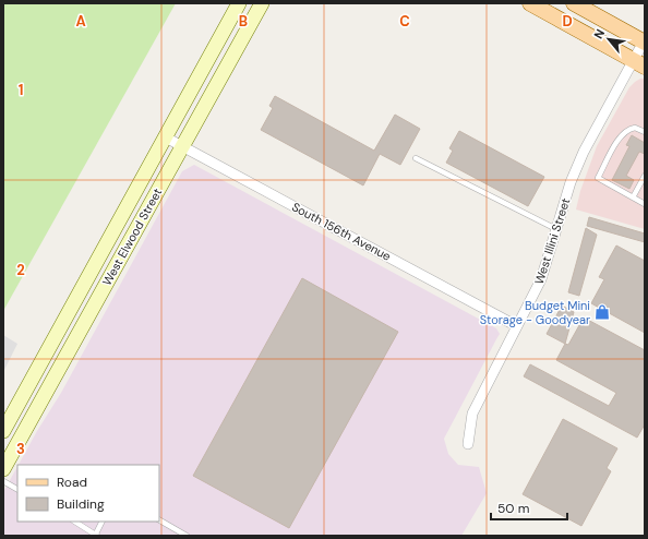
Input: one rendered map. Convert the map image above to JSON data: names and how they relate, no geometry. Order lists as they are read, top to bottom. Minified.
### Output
{"streets":{"main road":["West Elwood Street"],"street":["South 156th Avenue","West Illini Street"]},"crossings":[["South 156th Avenue","West Elwood Street"],["South 156th Avenue","West Illini Street"]],"places":{"shop":["Budget Mini Storage - Goodyear"]},"legend":["Road","Building"],"scale_bar":"50 m","north":"top left","grid":{"columns":["A","B","C","D"],"rows":["1","2","3"]}}
